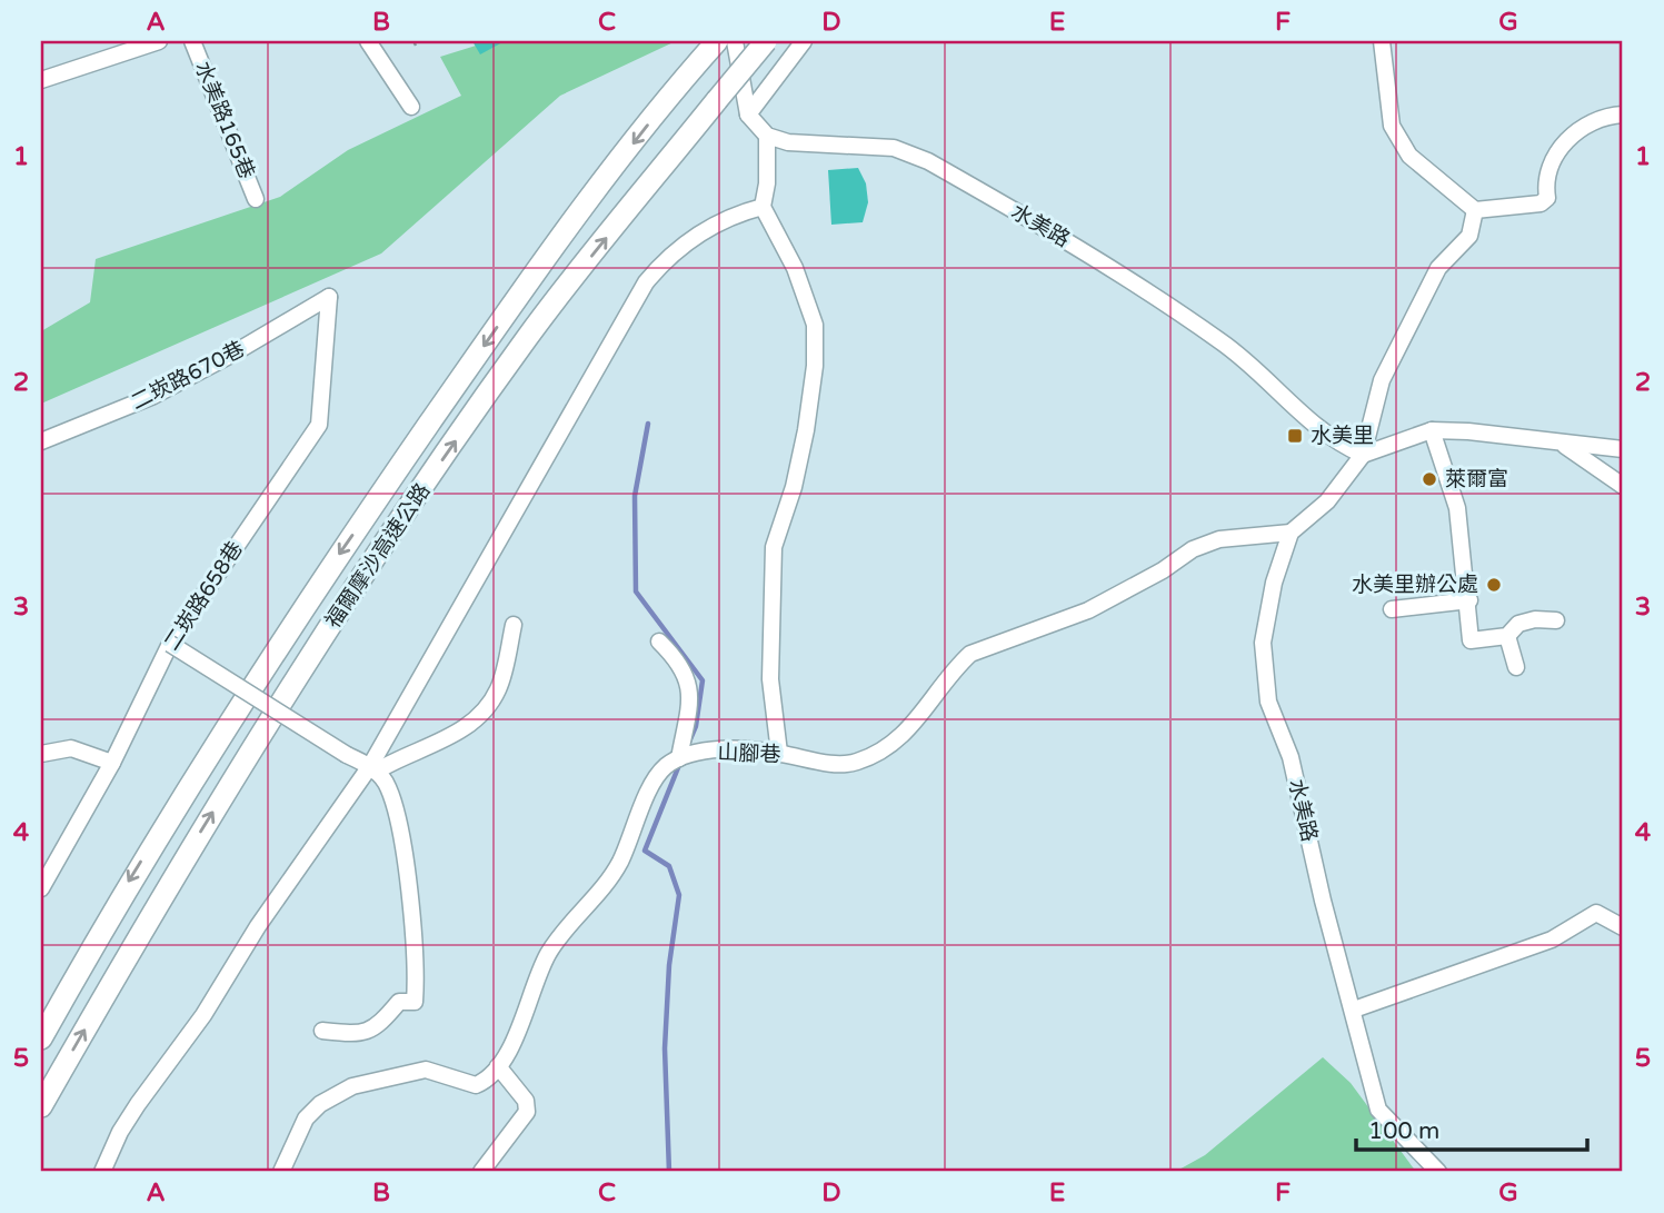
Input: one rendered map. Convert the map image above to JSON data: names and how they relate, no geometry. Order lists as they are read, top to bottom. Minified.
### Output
{"streets":{"highway":["福爾摩沙高速公路"],"street":["水美路165巷","水美路","二崁路670巷","二崁路658巷","山腳巷"]},"crossings":[["水美路","山腳巷"],["二崁路670巷","二崁路658巷"]],"places":{"transit":["水美里"],"other":["萊爾富","水美里辦公處"]},"scale_bar":"100 m","grid":{"columns":["A","B","C","D","E","F","G"],"rows":["1","2","3","4","5"]}}
